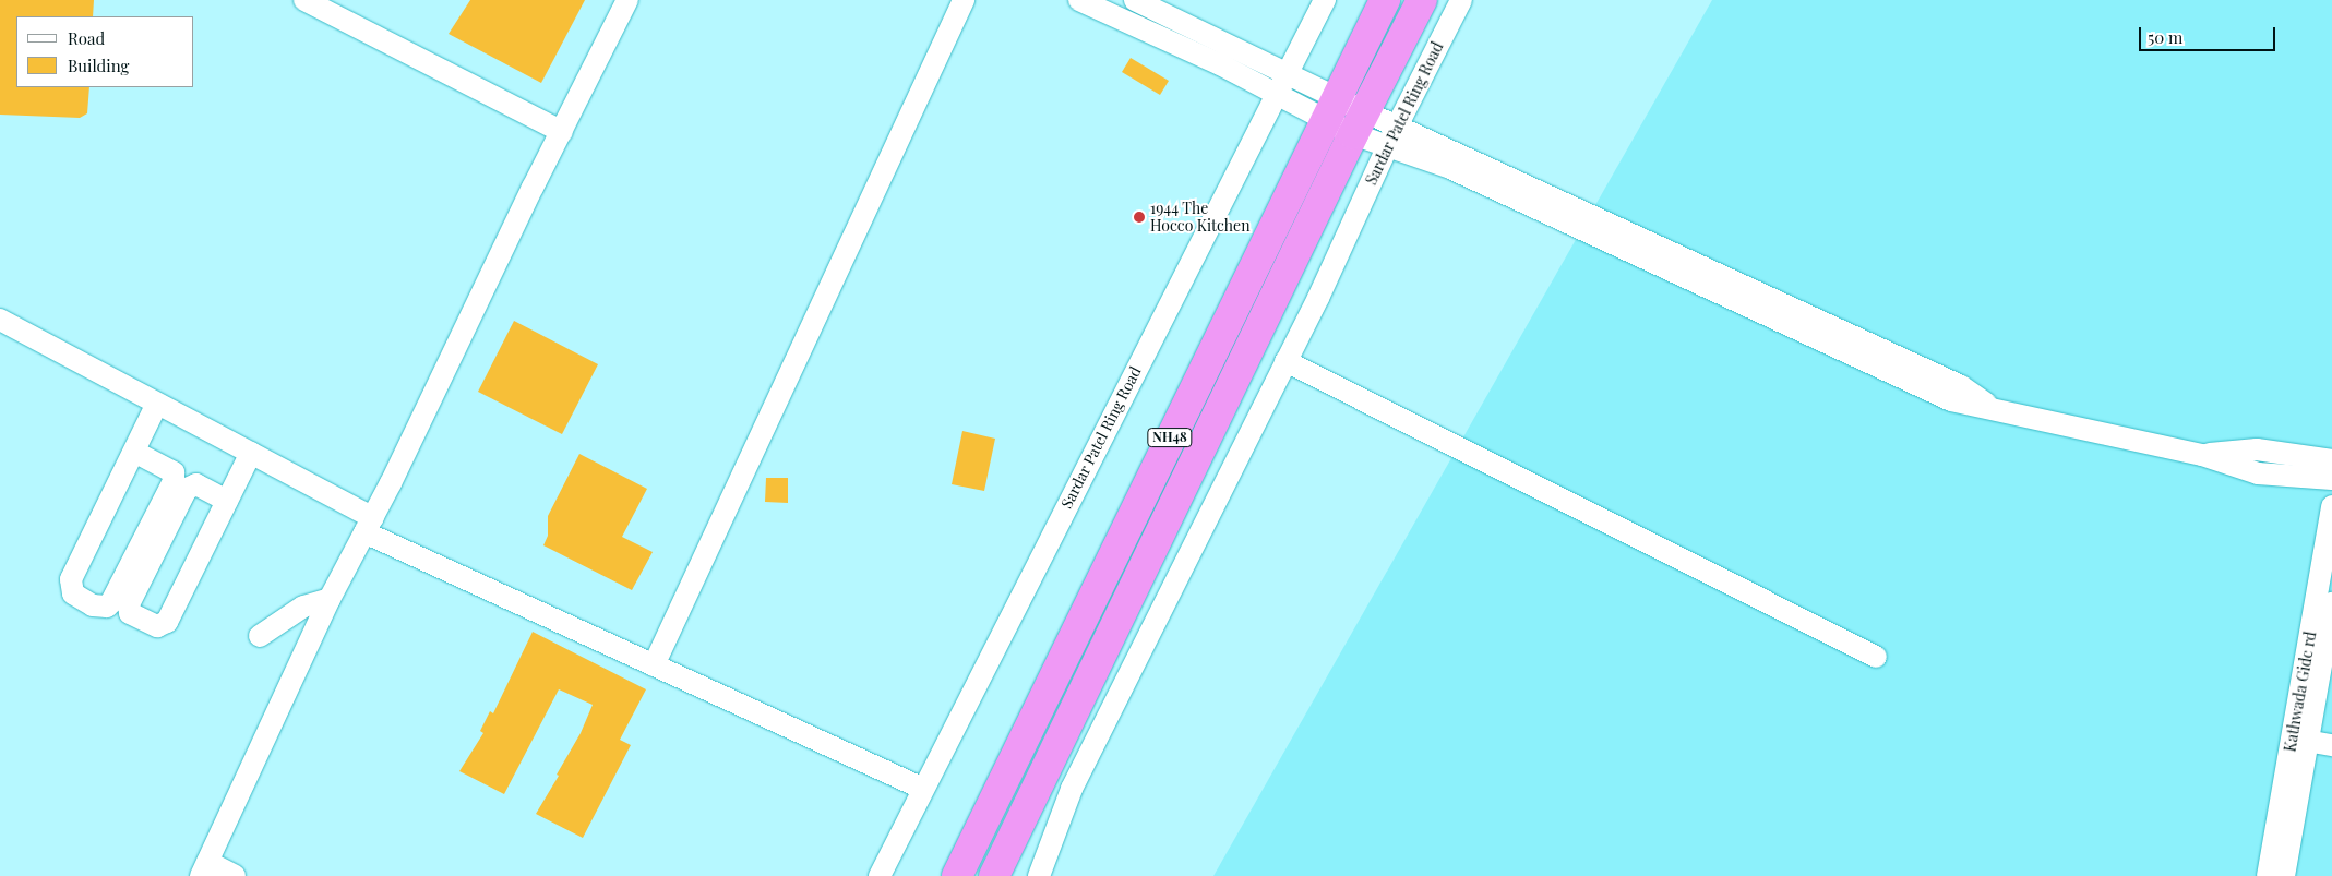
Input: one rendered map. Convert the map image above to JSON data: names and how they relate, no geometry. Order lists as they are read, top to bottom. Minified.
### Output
{"streets":{"highway":["NH48"],"street":["Sardar Patel Ring Road","Kathwada Gidc rd"]},"places":["1944 The Hocco Kitchen"],"legend":["Road","Building"],"scale_bar":"50 m"}
